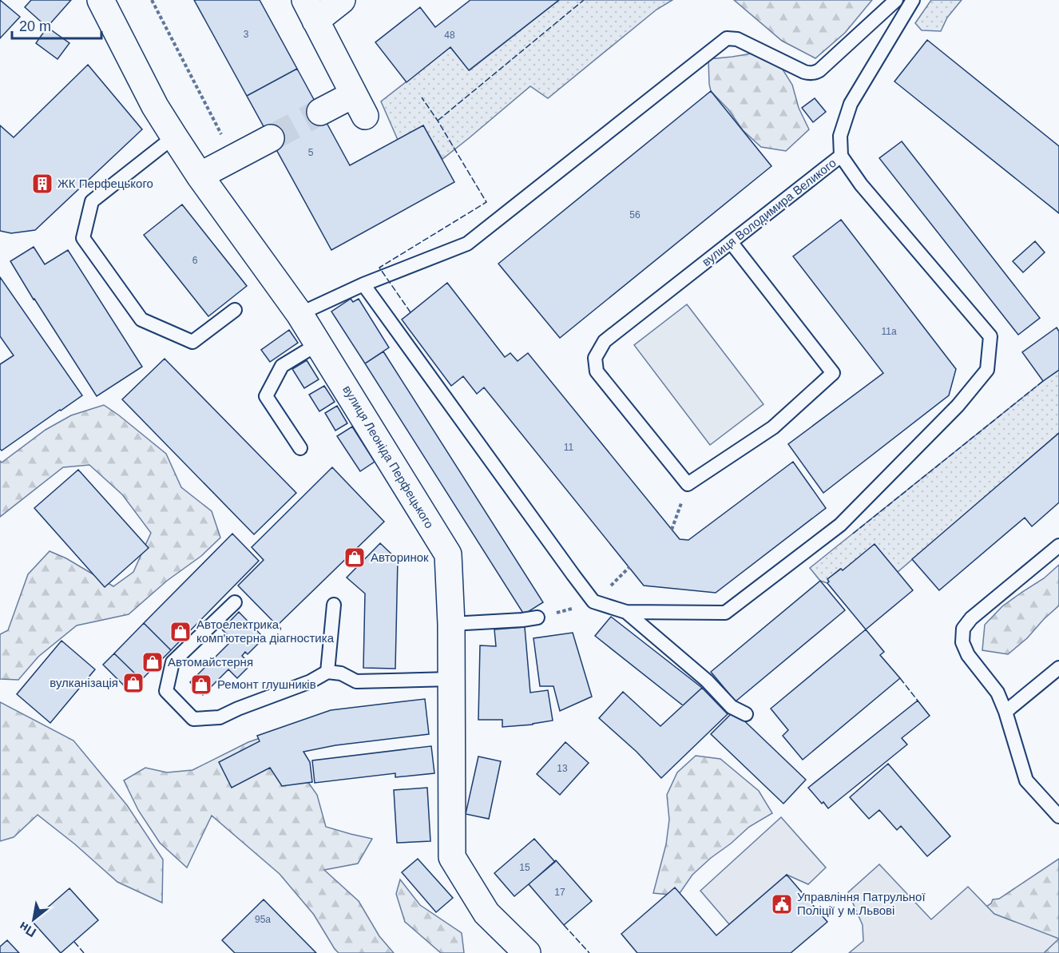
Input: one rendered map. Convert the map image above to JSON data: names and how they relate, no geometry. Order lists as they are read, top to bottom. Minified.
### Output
{"streets":{"street":["вулиця Леоніда Перфецького"],"lane":["вулиця Володимира Великого"]},"places":{"building":["ЖК Перфецького"],"shop":["Авторинок","Автоелектрика, комп'ютерна діагностика","Автомайстерня","вулканізація","Ремонт глушників"],"public building":["Управління Патрульної Поліції у м.Львові"]},"house_numbers":["3","48","5","56","6","11а","11","13","15","17","95а"],"scale_bar":"20 m","north":"bottom left"}
